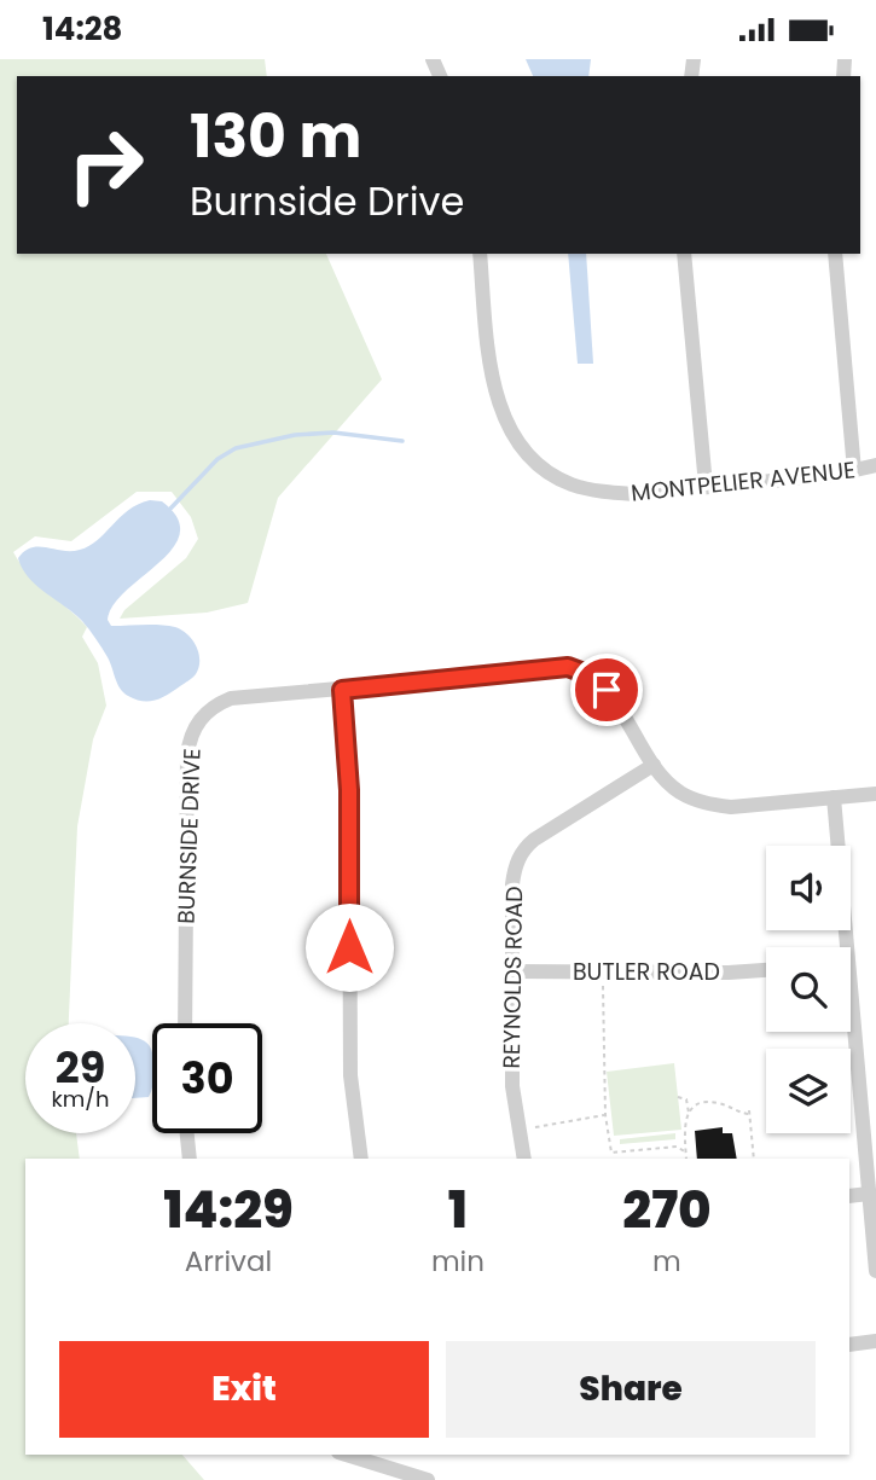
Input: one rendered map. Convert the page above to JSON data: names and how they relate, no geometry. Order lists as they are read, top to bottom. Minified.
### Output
{"streets":{"street":["MONTPELIER AVENUE","BURNSIDE DRIVE","BUTLER ROAD","REYNOLDS ROAD"]},"crossings":[["BURNSIDE DRIVE","REYNOLDS ROAD"],["BUTLER ROAD","REYNOLDS ROAD"]],"page":{"status":"14:28","turn":["130 m","Burnside Drive"],"speed":"29 km/h","limit":"30","eta":["14:29","Arrival","1","min","270","m"],"buttons":["Exit","Share"]}}
